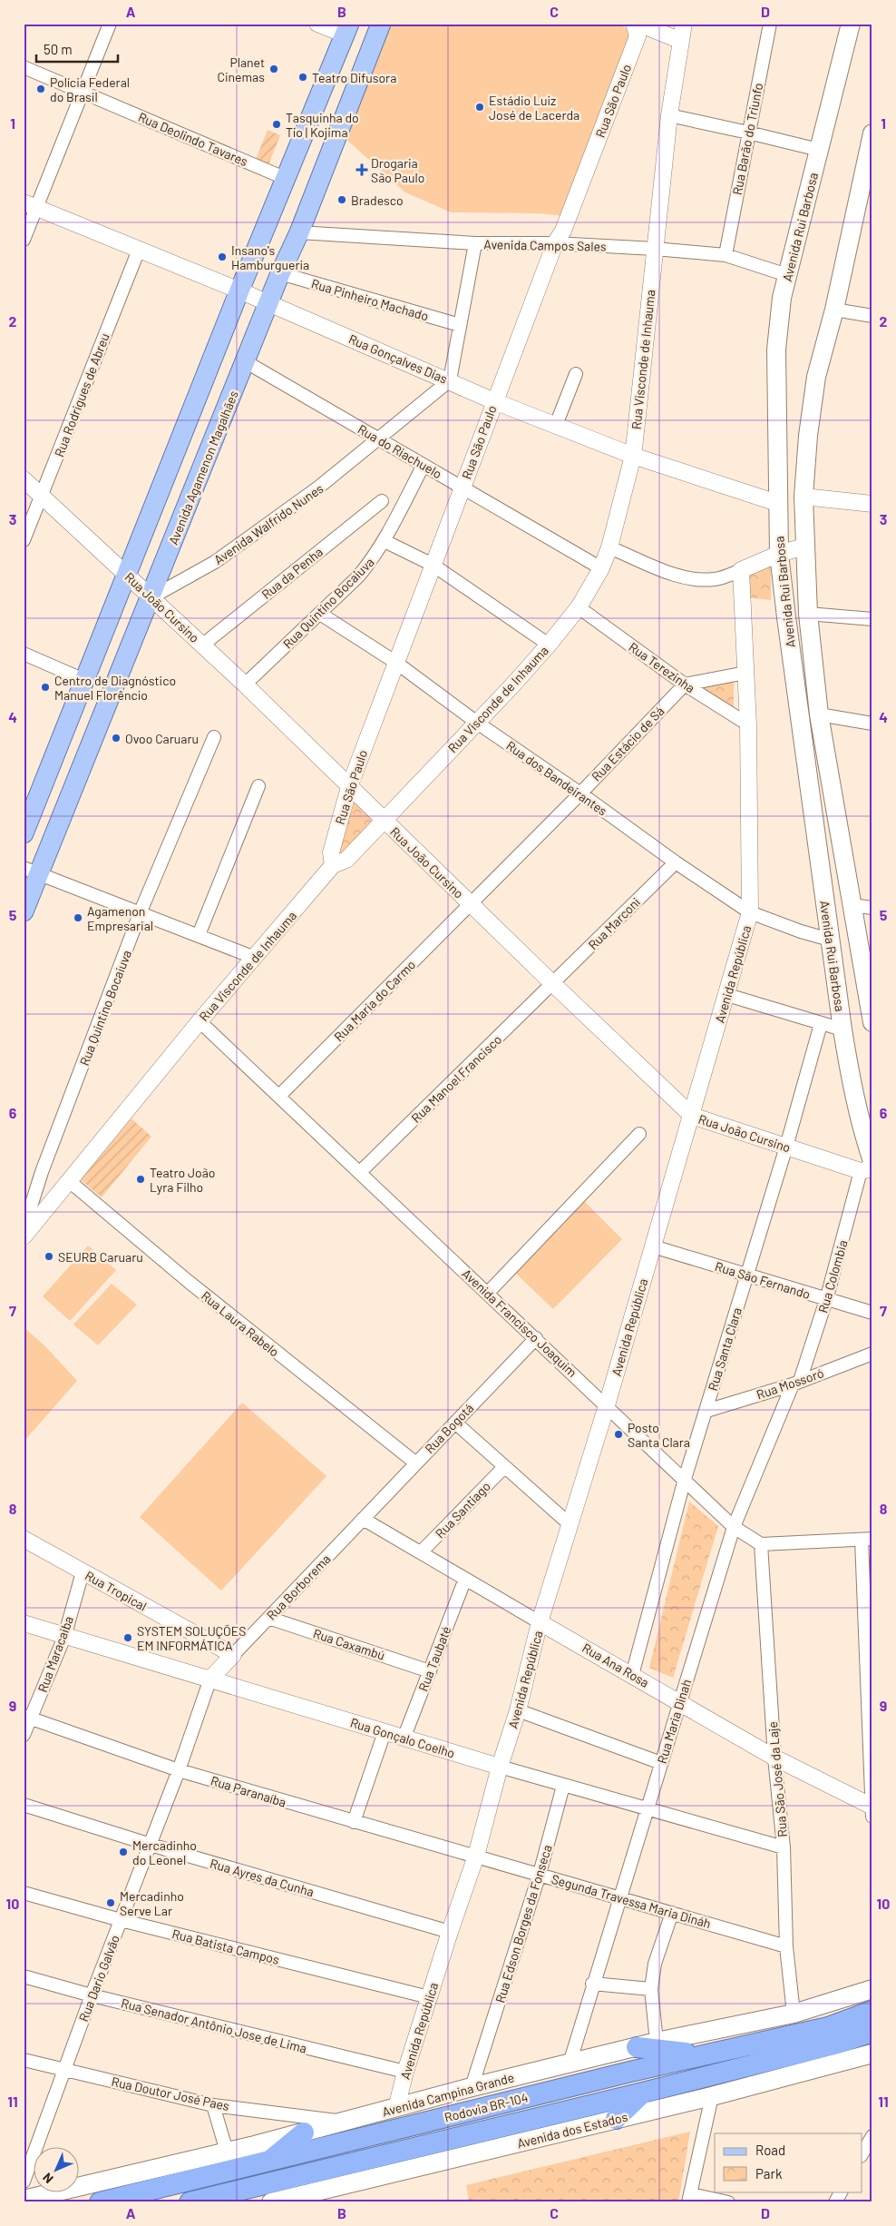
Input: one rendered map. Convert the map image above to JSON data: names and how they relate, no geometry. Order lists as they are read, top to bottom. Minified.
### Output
{"streets":{"highway":["Rodovia BR-104"],"main road":["Avenida Rui Barbosa","Avenida Agamenon Magalhães","Avenida Campina Grande","Avenida dos Estados"],"street":["Rua São Paulo","Rua Deolindo Tavares","Rua Barão do Triunfo","Avenida Campos Sales","Rua Pinheiro Machado","Rua Gonçalves Dias","Rua Visconde de Inhauma","Rua Rodrigues de Abreu","Rua do Riachuelo","Avenida Walfrido Nunes","Rua da Penha","Rua Quintino Bocaiuva","Rua João Cursino","Rua Terezinha","Rua Estácio de Sá","Rua dos Bandeirantes","Rua Marconi","Avenida República","Rua Maria do Carmo","Rua Manoel Francisco","Rua Colombia","Rua São Fernando","Avenida Francisco Joaquim","Rua Laura Rabelo","Rua Santa Clara","Rua Mossoró","Rua Bogotá","Rua Santiago","Rua Borborema","Rua Tropical","Rua Caxambú","Rua Maracaiba","Rua Taubaté","Rua Ana Rosa","Rua Maria Dinah","Rua Gonçalo Coelho","Rua São José da Laje","Rua Paranaíba","Rua Ayres da Cunha","Segunda Travessa Maria Dináh","Rua Edson Borges da Fonseca","Rua Batista Campos","Rua Dario Galvão","Rua Senador Antônio Jose de Lima","Rua Doutor José Paes"]},"crossings":[["Rua São Paulo","Avenida Campos Sales"],["Rua São Paulo","Rua Gonçalves Dias"],["Rua São Paulo","Rua Visconde de Inhauma"],["Rua São Paulo","Rua do Riachuelo"],["Rua São Paulo","Rua João Cursino"],["Rua São Paulo","Rua dos Bandeirantes"],["Rua Barão do Triunfo","Avenida Campos Sales"],["Avenida Rui Barbosa","Avenida Campos Sales"],["Avenida Rui Barbosa","Rua Gonçalves Dias"],["Avenida Rui Barbosa","Rua João Cursino"],["Avenida Rui Barbosa","Rua dos Bandeirantes"],["Avenida Rui Barbosa","Rua Colombia"],["Avenida Campos Sales","Rua Visconde de Inhauma"],["Avenida Campos Sales","Avenida Agamenon Magalhães"],["Rua Pinheiro Machado","Avenida Agamenon Magalhães"],["Rua Gonçalves Dias","Rua Visconde de Inhauma"],["Rua Gonçalves Dias","Rua Rodrigues de Abreu"],["Rua Gonçalves Dias","Avenida Agamenon Magalhães"],["Rua Gonçalves Dias","Avenida Walfrido Nunes"],["Rua Visconde de Inhauma","Rua do Riachuelo"],["Rua Visconde de Inhauma","Rua João Cursino"],["Rua Visconde de Inhauma","Rua Terezinha"],["Rua Visconde de Inhauma","Rua dos Bandeirantes"],["Rua Visconde de Inhauma","Avenida Francisco Joaquim"],["Rua Visconde de Inhauma","Rua Laura Rabelo"],["Rua Rodrigues de Abreu","Rua João Cursino"],["Rua do Riachuelo","Avenida Agamenon Magalhães"],["Rua do Riachuelo","Avenida Walfrido Nunes"],["Rua do Riachuelo","Rua Quintino Bocaiuva"],["Avenida Agamenon Magalhães","Avenida Walfrido Nunes"],["Avenida Agamenon Magalhães","Rua João Cursino"],["Avenida Walfrido Nunes","Rua João Cursino"],["Rua da Penha","Rua João Cursino"],["Rua Quintino Bocaiuva","Rua João Cursino"],["Rua Quintino Bocaiuva","Rua dos Bandeirantes"],["Rua João Cursino","Rua Estácio de Sá"],["Rua João Cursino","Rua Marconi"],["Rua João Cursino","Avenida República"],["Rua João Cursino","Rua Maria do Carmo"],["Rua João Cursino","Rua Manoel Francisco"],["Rua João Cursino","Rua Colombia"],["Rua João Cursino","Rua Santa Clara"],["Rua Terezinha","Rua Estácio de Sá"],["Rua Terezinha","Avenida República"],["Rua Estácio de Sá","Rua dos Bandeirantes"],["Rua Estácio de Sá","Rua Maria do Carmo"],["Rua dos Bandeirantes","Rua Marconi"],["Rua dos Bandeirantes","Avenida República"],["Rua Marconi","Rua Manoel Francisco"],["Avenida República","Rua São Fernando"],["Avenida República","Avenida Francisco Joaquim"],["Avenida República","Rua Ana Rosa"],["Avenida República","Rua Gonçalo Coelho"],["Avenida República","Rua Paranaíba"],["Avenida República","Rua Ayres da Cunha"],["Avenida República","Segunda Travessa Maria Dináh"],["Avenida República","Rua Batista Campos"],["Avenida República","Rua Senador Antônio Jose de Lima"],["Avenida República","Avenida Campina Grande"],["Rua Maria do Carmo","Avenida Francisco Joaquim"],["Rua Manoel Francisco","Avenida Francisco Joaquim"],["Rua Colombia","Rua São Fernando"],["Rua Colombia","Rua Mossoró"],["Rua Colombia","Rua Maria Dinah"],["Rua São Fernando","Rua Santa Clara"],["Avenida Francisco Joaquim","Rua Santa Clara"],["Avenida Francisco Joaquim","Rua Bogotá"],["Avenida Francisco Joaquim","Rua Maria Dinah"],["Avenida Francisco Joaquim","Rua São José da Laje"],["Rua Laura Rabelo","Rua Bogotá"],["Rua Santa Clara","Rua Mossoró"],["Rua Santa Clara","Rua Ana Rosa"],["Rua Mossoró","Rua Maria Dinah"],["Rua Bogotá","Rua Borborema"],["Rua Bogotá","Rua Ana Rosa"],["Rua Santiago","Rua Ana Rosa"],["Rua Borborema","Rua Tropical"],["Rua Borborema","Rua Caxambú"],["Rua Borborema","Rua Ana Rosa"],["Rua Borborema","Rua Dario Galvão"],["Rua Tropical","Rua Maracaiba"],["Rua Tropical","Rua Dario Galvão"],["Rua Caxambú","Rua Taubaté"],["Rua Maracaiba","Rua Gonçalo Coelho"],["Rua Maracaiba","Rua Paranaíba"],["Rua Taubaté","Rua Ana Rosa"],["Rua Taubaté","Rua Gonçalo Coelho"],["Rua Ana Rosa","Rua Maria Dinah"],["Rua Ana Rosa","Rua São José da Laje"],["Rua Maria Dinah","Rua Gonçalo Coelho"],["Rua Maria Dinah","Segunda Travessa Maria Dináh"],["Rua Maria Dinah","Avenida Campina Grande"],["Rua Gonçalo Coelho","Rua São José da Laje"],["Rua Gonçalo Coelho","Rua Edson Borges da Fonseca"],["Rua Gonçalo Coelho","Rua Dario Galvão"],["Rua São José da Laje","Segunda Travessa Maria Dináh"],["Rua São José da Laje","Avenida Campina Grande"],["Rua Paranaíba","Segunda Travessa Maria Dináh"],["Rua Paranaíba","Rua Dario Galvão"],["Rua Ayres da Cunha","Rua Dario Galvão"],["Segunda Travessa Maria Dináh","Rua Edson Borges da Fonseca"],["Rua Edson Borges da Fonseca","Avenida Campina Grande"],["Rua Batista Campos","Rua Dario Galvão"],["Rua Dario Galvão","Rua Senador Antônio Jose de Lima"],["Rua Dario Galvão","Rua Doutor José Paes"],["Rua Doutor José Paes","Avenida Campina Grande"]],"places":{"other":["Planet Cinemas","Teatro Difusora","Polícia Federal do Brasil","Estádio Luiz José de Lacerda","Tasquinha do Tio | Kojima","Bradesco","Insano's Hamburgueria","Centro de Diagnóstico Manuel Florêncio","Ovoo Caruaru","Agamenon Empresarial","Teatro João Lyra Filho","SEURB Caruaru","Posto Santa Clara","SYSTEM SOLUÇÕES EM INFORMÁTICA","Mercadinho do Leonel","Mercadinho Serve Lar"],"health":["Drogaria São Paulo"]},"legend":["Road","Park"],"scale_bar":"50 m","north":"bottom left","grid":{"columns":["A","B","C","D"],"rows":["1","2","3","4","5","6","7","8","9","10","11"]}}
